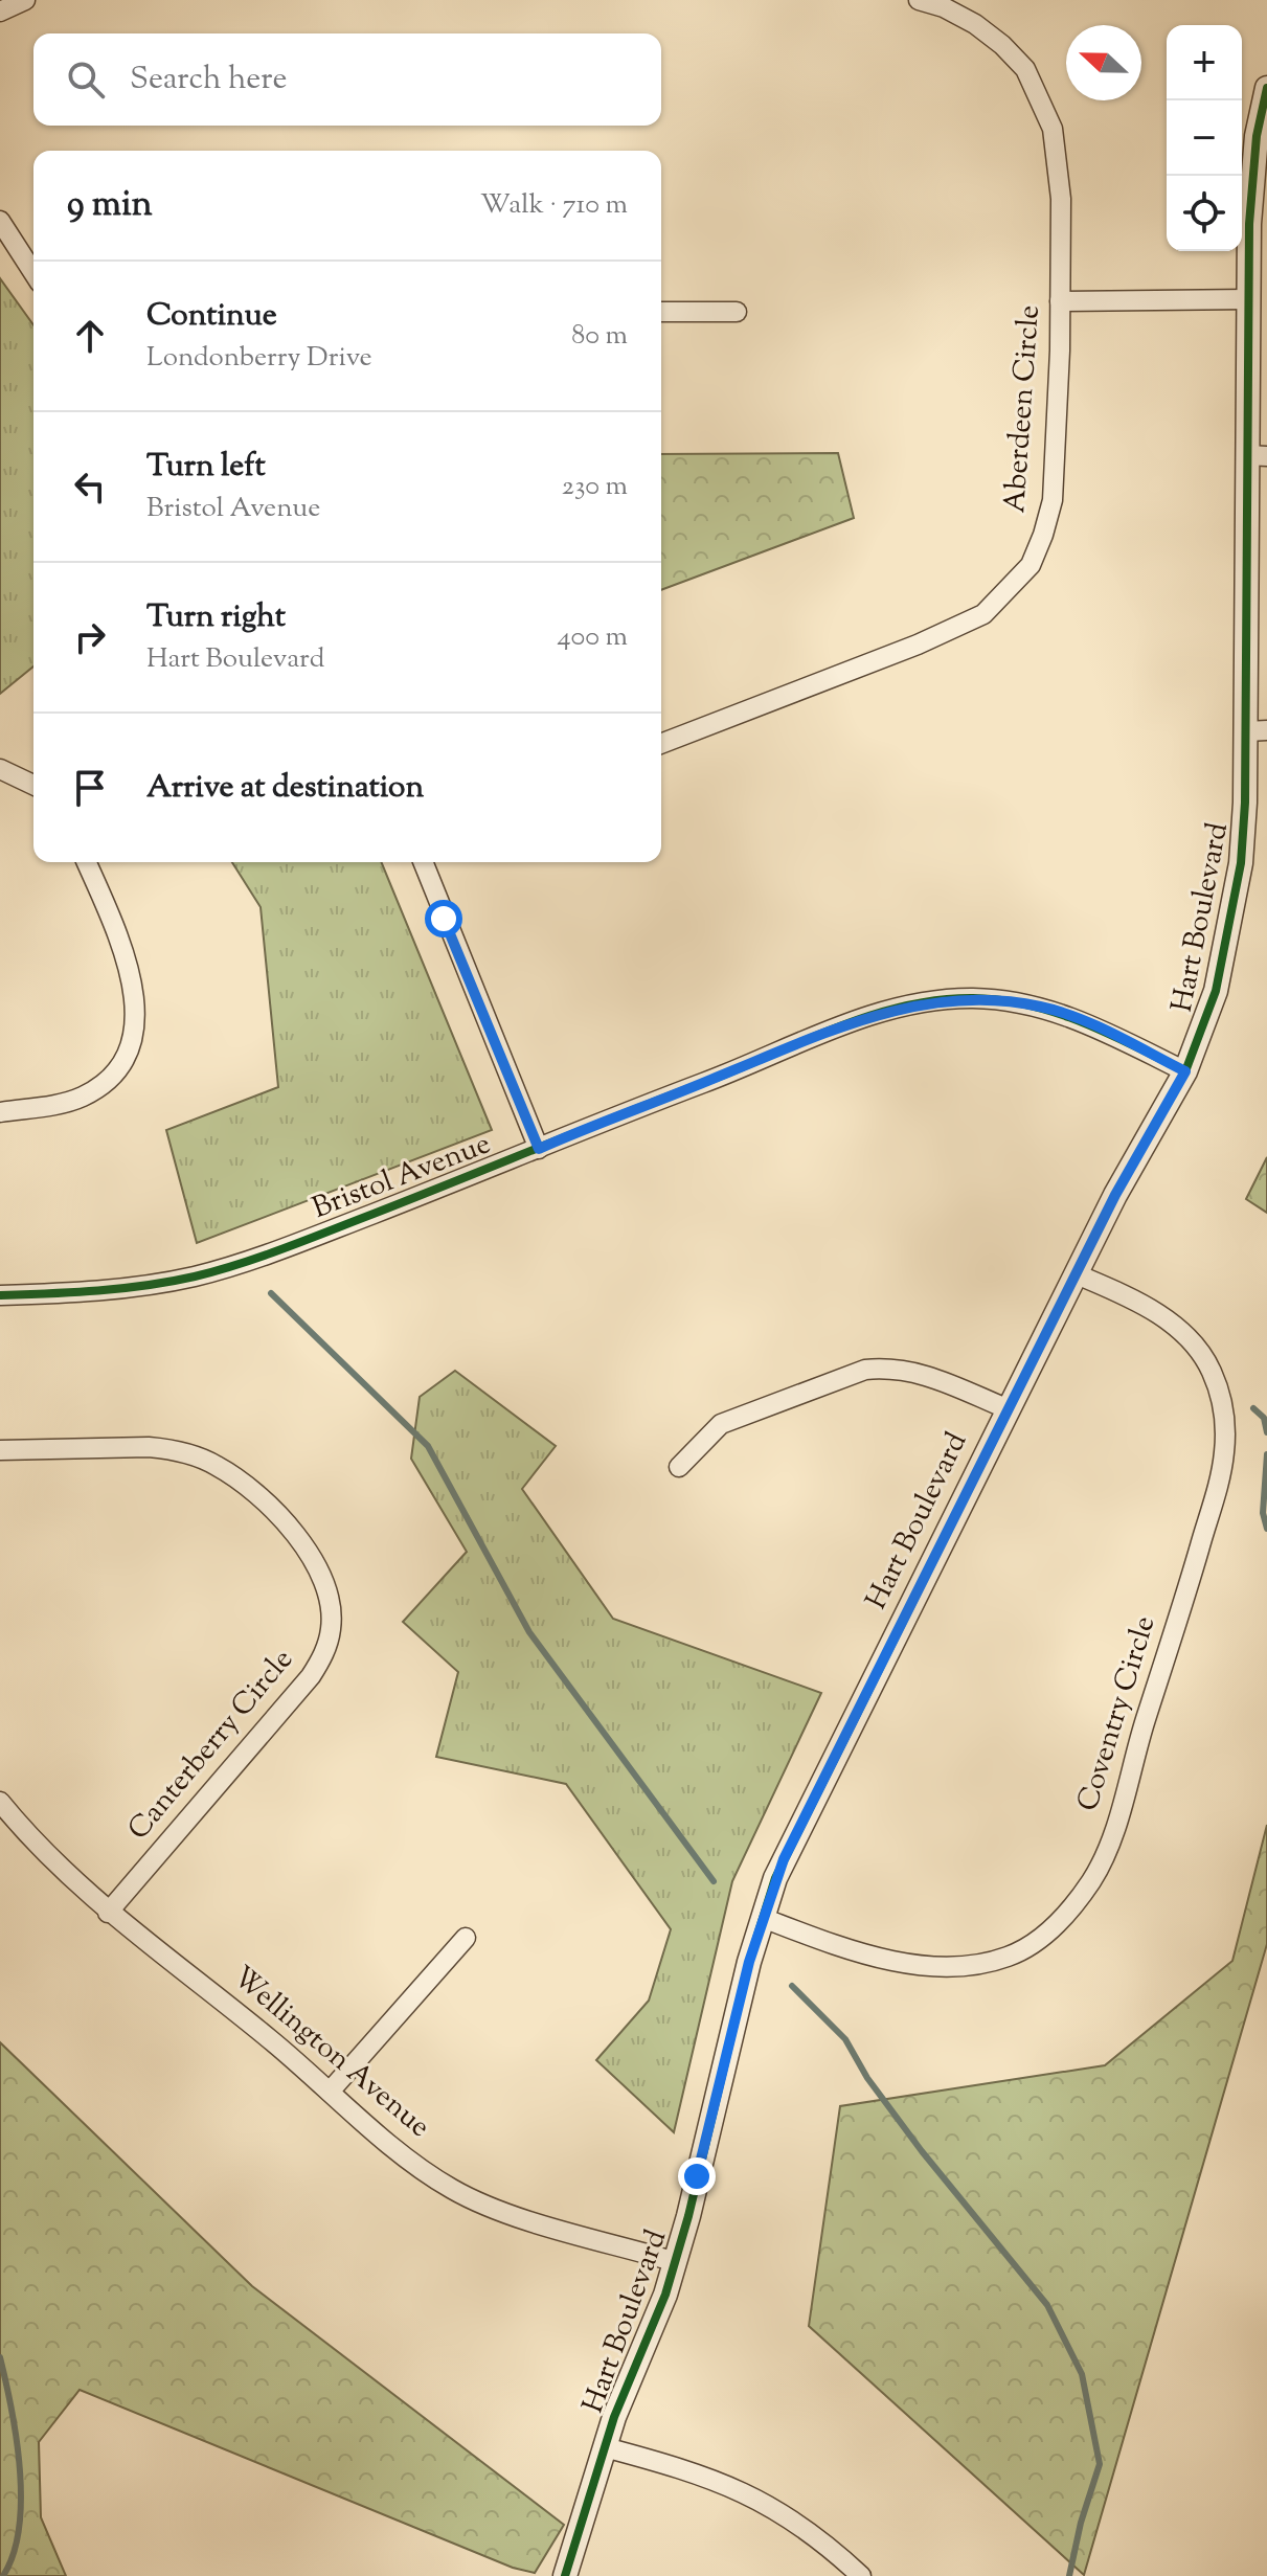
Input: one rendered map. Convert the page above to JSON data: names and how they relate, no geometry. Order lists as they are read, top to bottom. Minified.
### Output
{"streets":{"street":["Aberdeen Circle","Hart Boulevard","Bristol Avenue","Coventry Circle","Canterberry Circle","Wellington Avenue"]},"crossings":[["Hart Boulevard","Bristol Avenue"],["Hart Boulevard","Coventry Circle"],["Hart Boulevard","Wellington Avenue"],["Canterberry Circle","Wellington Avenue"]],"north":"left","page":{"map_buttons":["+","−"],"search":"Search here","heading":["9 min","Walk · 710 m"],"list":[["Continue","Londonberry Drive","80 m"],["Turn left","Bristol Avenue","230 m"],["Turn right","Hart Boulevard","400 m"],"Arrive at destination"]}}
